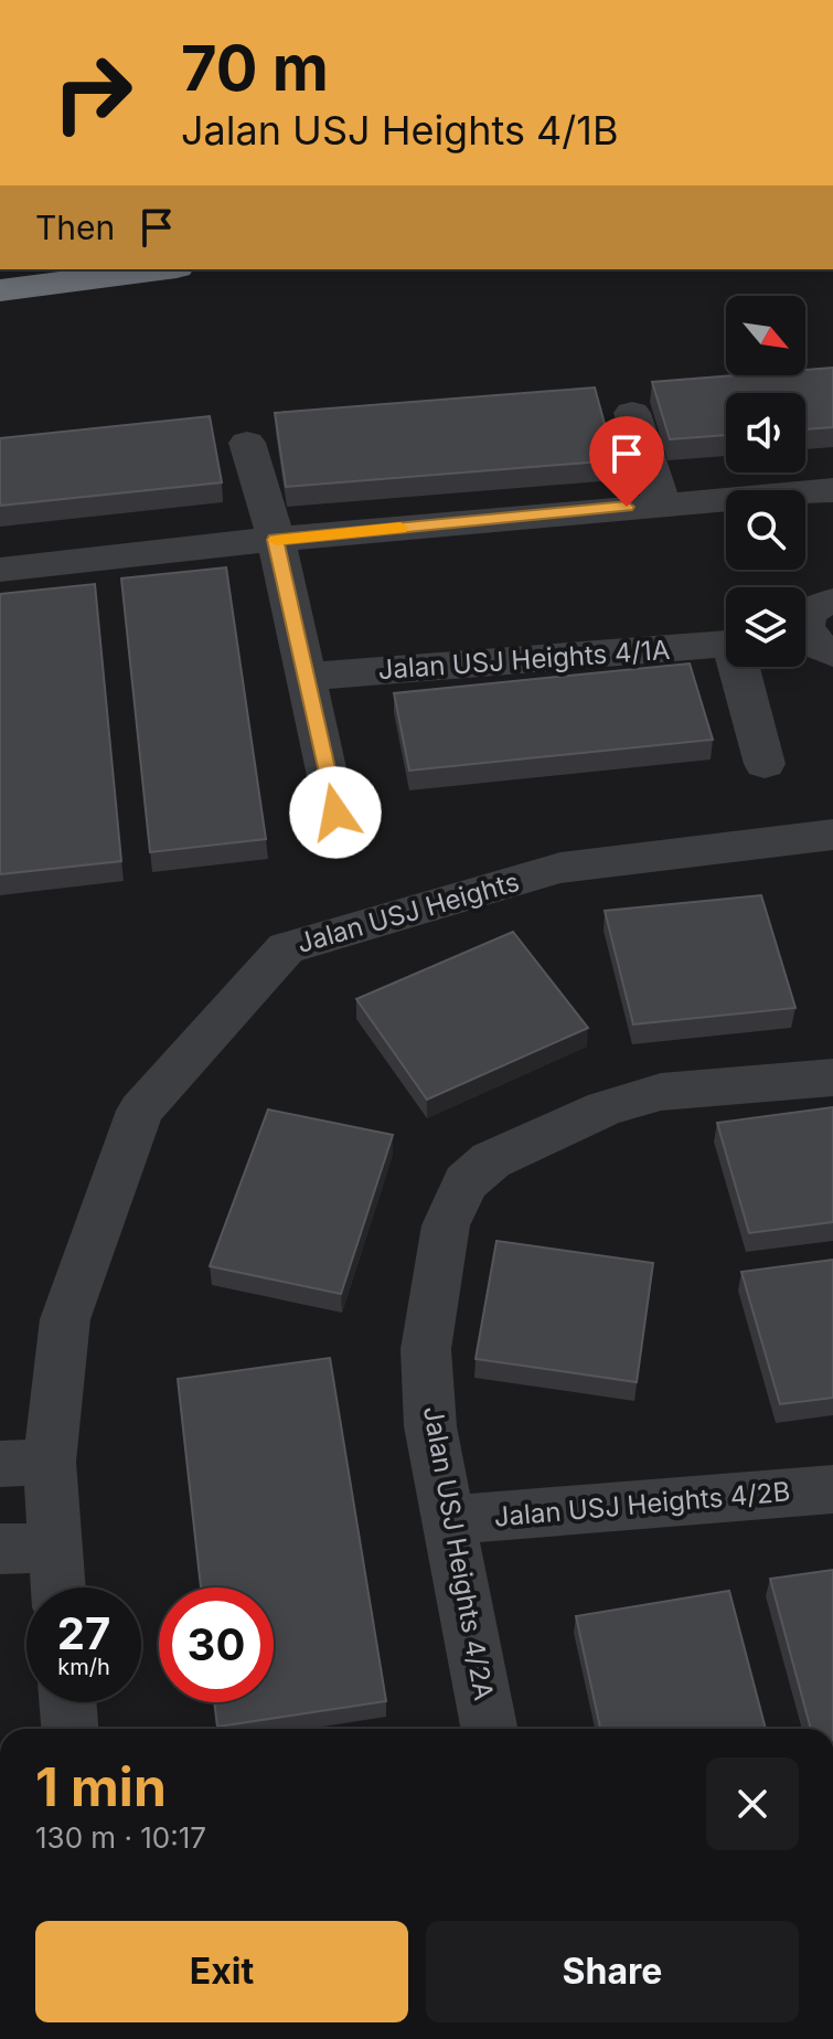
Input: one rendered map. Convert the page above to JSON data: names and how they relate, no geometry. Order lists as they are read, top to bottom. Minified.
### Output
{"streets":{"street":["Jalan USJ Heights 4/1A","Jalan USJ Heights","Jalan USJ Heights 4/2B","Jalan USJ Heights 4/2A"]},"crossings":[["Jalan USJ Heights 4/2B","Jalan USJ Heights 4/2A"]],"north":"bottom right","page":{"turn":["70 m","Jalan USJ Heights 4/1B"],"then":"Then","speed":"27 km/h","limit":"30","heading":["1 min","130 m · 10:17"],"buttons":["Exit","Share"]}}
